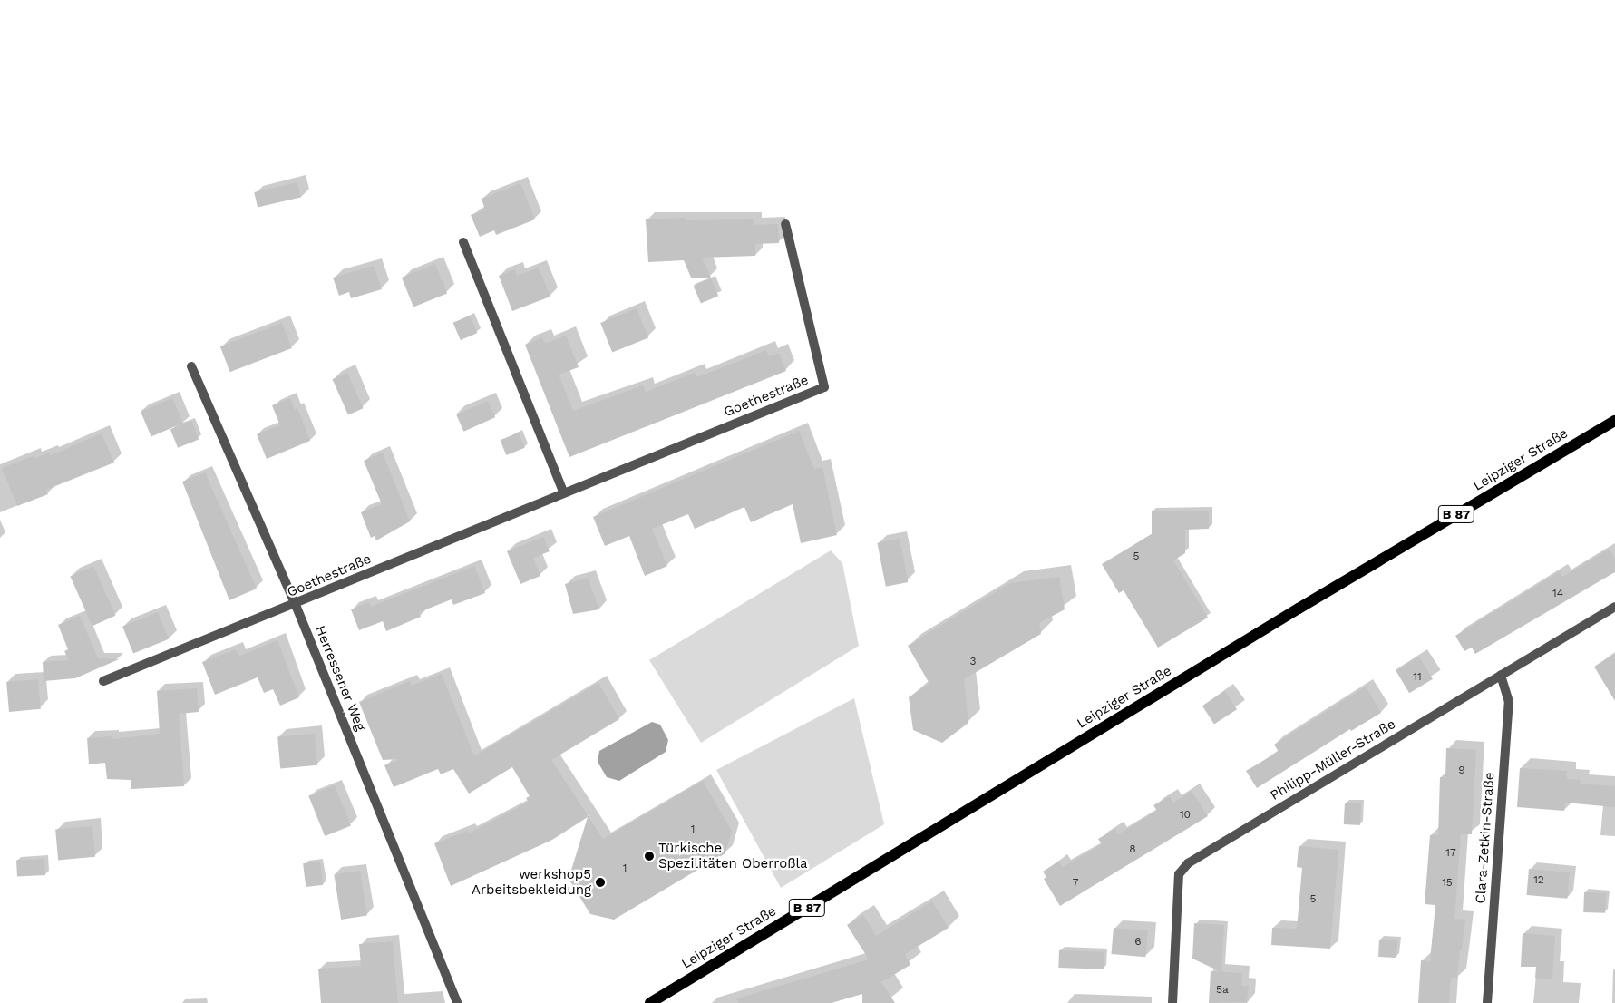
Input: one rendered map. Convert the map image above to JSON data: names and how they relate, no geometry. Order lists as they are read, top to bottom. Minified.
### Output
{"streets":{"main road":["Leipziger Straße","B 87"],"street":["Goethestraße","Herressener Weg","Philipp-Müller-Straße","Clara-Zetkin-Straße"]},"crossings":[["Goethestraße","Herressener Weg"],["Philipp-Müller-Straße","Clara-Zetkin-Straße"]],"places":["Türkische Spezilitäten Oberroßla","werkshop5 Arbeitsbekleidung"],"house_numbers":["5","14","3","11","9","10","1","8","17","1","12","7","15","5","6","5a"]}
